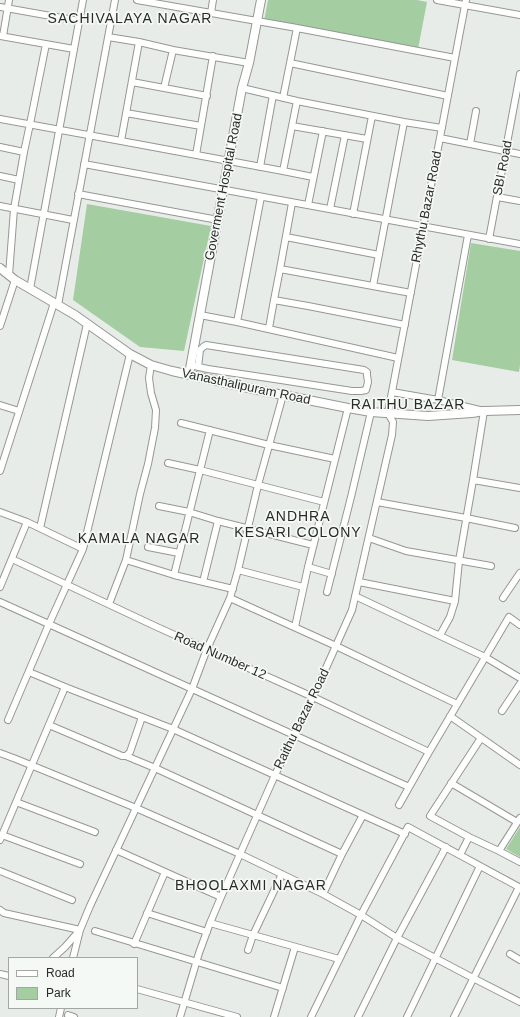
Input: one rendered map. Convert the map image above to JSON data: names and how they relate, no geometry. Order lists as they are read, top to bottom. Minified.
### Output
{"streets":{"street":["SBI Road","Goverment Hospital Road","Rhythu Bazar Road","Vanasthalipuram Road","Road Number 12","Raithu Bazar Road"]},"crossings":[["Goverment Hospital Road","Vanasthalipuram Road"],["Rhythu Bazar Road","Vanasthalipuram Road"],["Rhythu Bazar Road","Raithu Bazar Road"],["Vanasthalipuram Road","Raithu Bazar Road"],["Road Number 12","Raithu Bazar Road"]],"districts":["SACHIVALAYA NAGAR","RAITHU BAZAR","ANDHRA KESARI COLONY","KAMALA NAGAR","BHOOLAXMI NAGAR"],"legend":["Road","Park"]}
